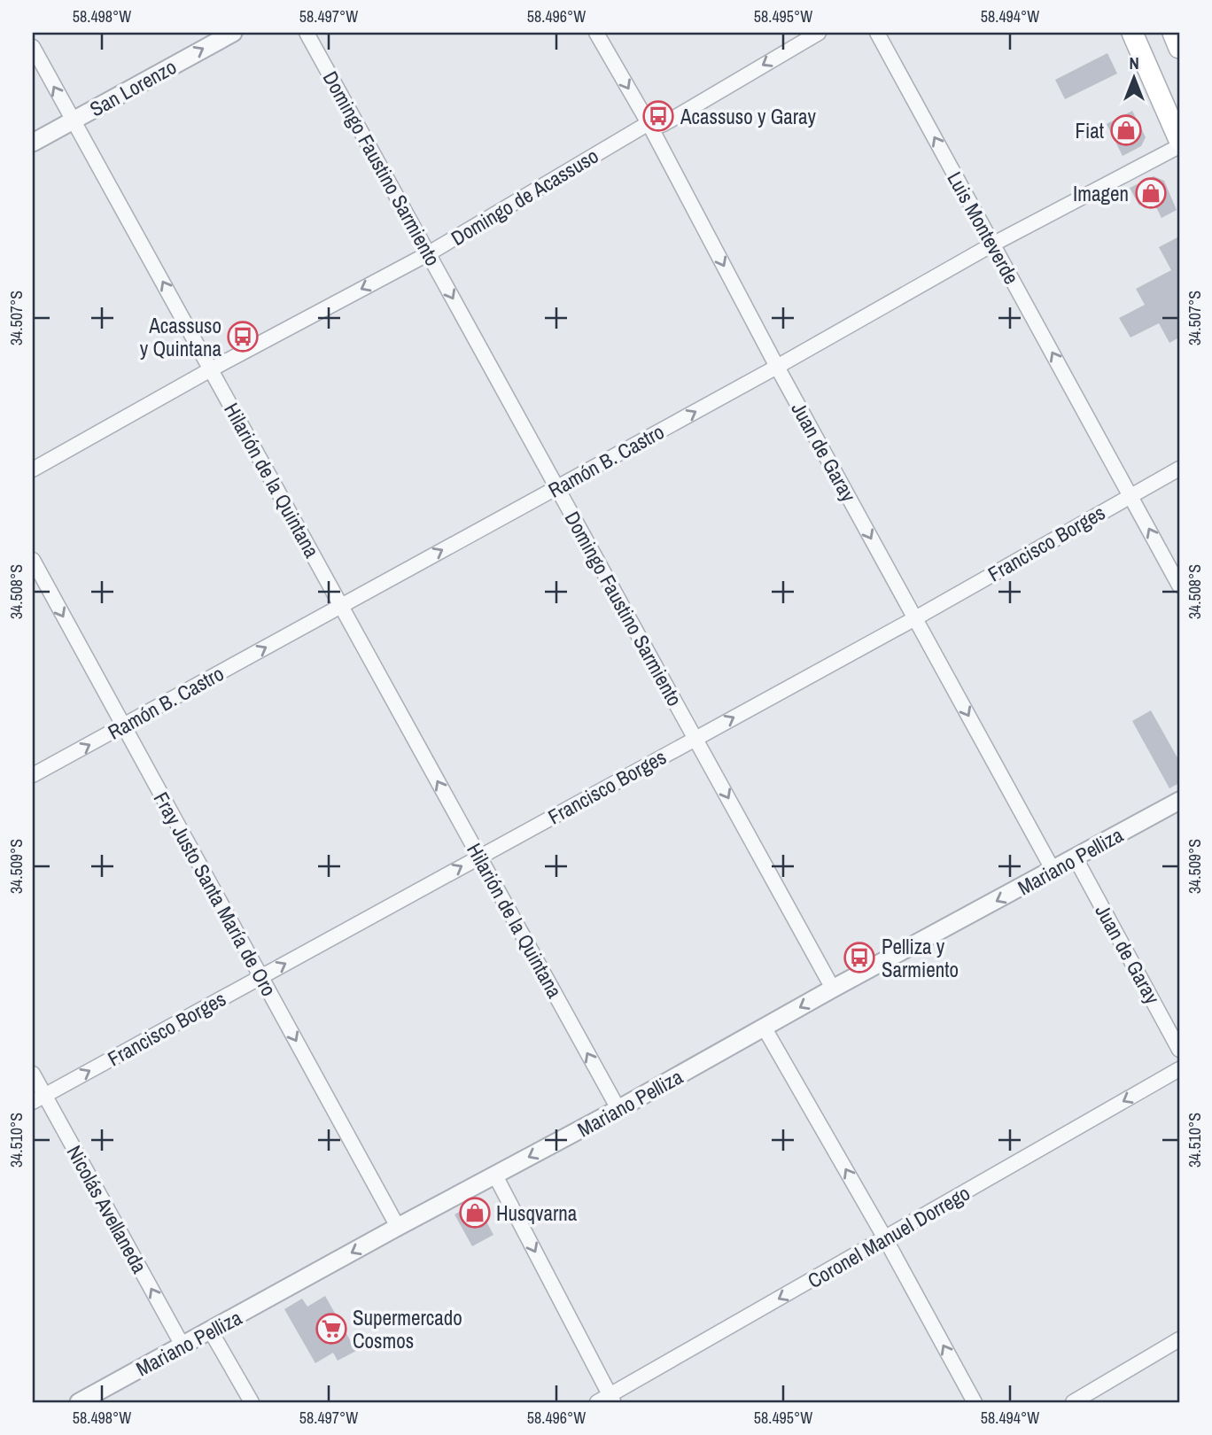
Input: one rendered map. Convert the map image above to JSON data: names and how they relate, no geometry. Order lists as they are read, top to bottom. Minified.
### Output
{"streets":{"street":["San Lorenzo","Domingo Faustino Sarmiento","Domingo de Acassuso","Luis Monteverde","Juan de Garay","Ramón B. Castro","Hilarión de la Quintana","Francisco Borges","Mariano Pelliza","Fray Justo Santa María de Oro","Nicolás Avellaneda","Coronel Manuel Dorrego"]},"crossings":[["San Lorenzo","Hilarión de la Quintana"],["Domingo Faustino Sarmiento","Domingo de Acassuso"],["Domingo Faustino Sarmiento","Ramón B. Castro"],["Domingo Faustino Sarmiento","Francisco Borges"],["Domingo Faustino Sarmiento","Mariano Pelliza"],["Domingo de Acassuso","Juan de Garay"],["Domingo de Acassuso","Hilarión de la Quintana"],["Luis Monteverde","Ramón B. Castro"],["Luis Monteverde","Francisco Borges"],["Juan de Garay","Ramón B. Castro"],["Juan de Garay","Francisco Borges"],["Juan de Garay","Mariano Pelliza"],["Ramón B. Castro","Hilarión de la Quintana"],["Ramón B. Castro","Fray Justo Santa María de Oro"],["Hilarión de la Quintana","Francisco Borges"],["Hilarión de la Quintana","Mariano Pelliza"],["Francisco Borges","Fray Justo Santa María de Oro"],["Francisco Borges","Nicolás Avellaneda"],["Mariano Pelliza","Fray Justo Santa María de Oro"],["Mariano Pelliza","Nicolás Avellaneda"]],"one_way":["San Lorenzo","Domingo Faustino Sarmiento","Domingo de Acassuso","Luis Monteverde","Juan de Garay","Ramón B. Castro","Hilarión de la Quintana","Francisco Borges","Mariano Pelliza","Fray Justo Santa María de Oro","Nicolás Avellaneda","Coronel Manuel Dorrego"],"places":{"bus stop":["Acassuso y Garay","Acassuso y Quintana","Pelliza y Sarmiento"],"shop":["Fiat","Imagen","Husqvarna"],"supermarket":["Supermercado Cosmos"]},"north":"top","coordinates":["58.498°W","58.497°W","58.496°W","58.495°W","58.494°W","34.507°S","34.508°S","34.509°S","34.510°S"]}
